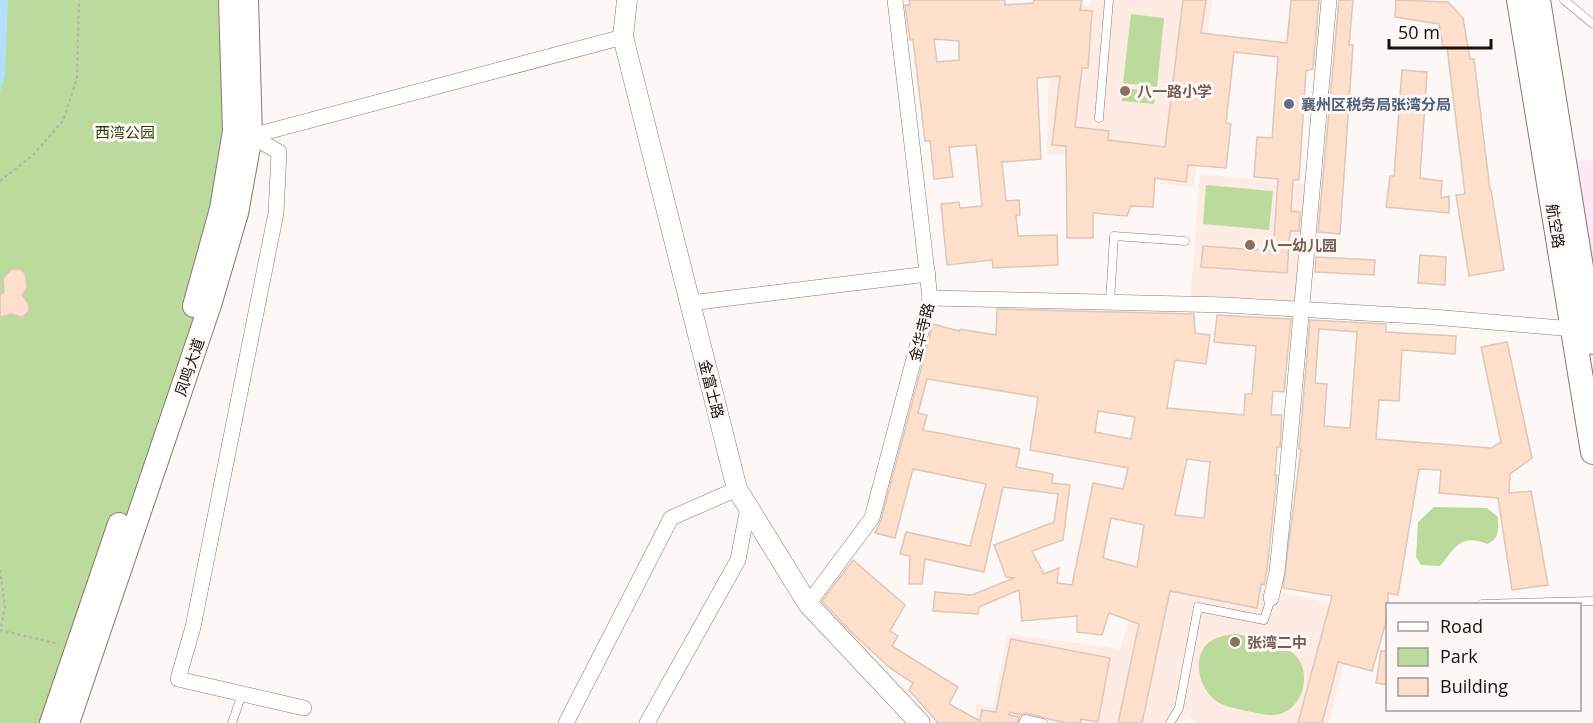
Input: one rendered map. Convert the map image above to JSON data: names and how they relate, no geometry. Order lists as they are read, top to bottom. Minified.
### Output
{"streets":{"main road":["航空路","凤鸣大道"],"street":["金华寺路","金富士路"]},"crossings":[["金华寺路","金富士路"]],"parks":["西湾公园"],"places":["八一路小学","襄州区税务局张湾分局","八一幼儿园","张湾二中"],"legend":["Road","Park","Building"],"scale_bar":"50 m"}
